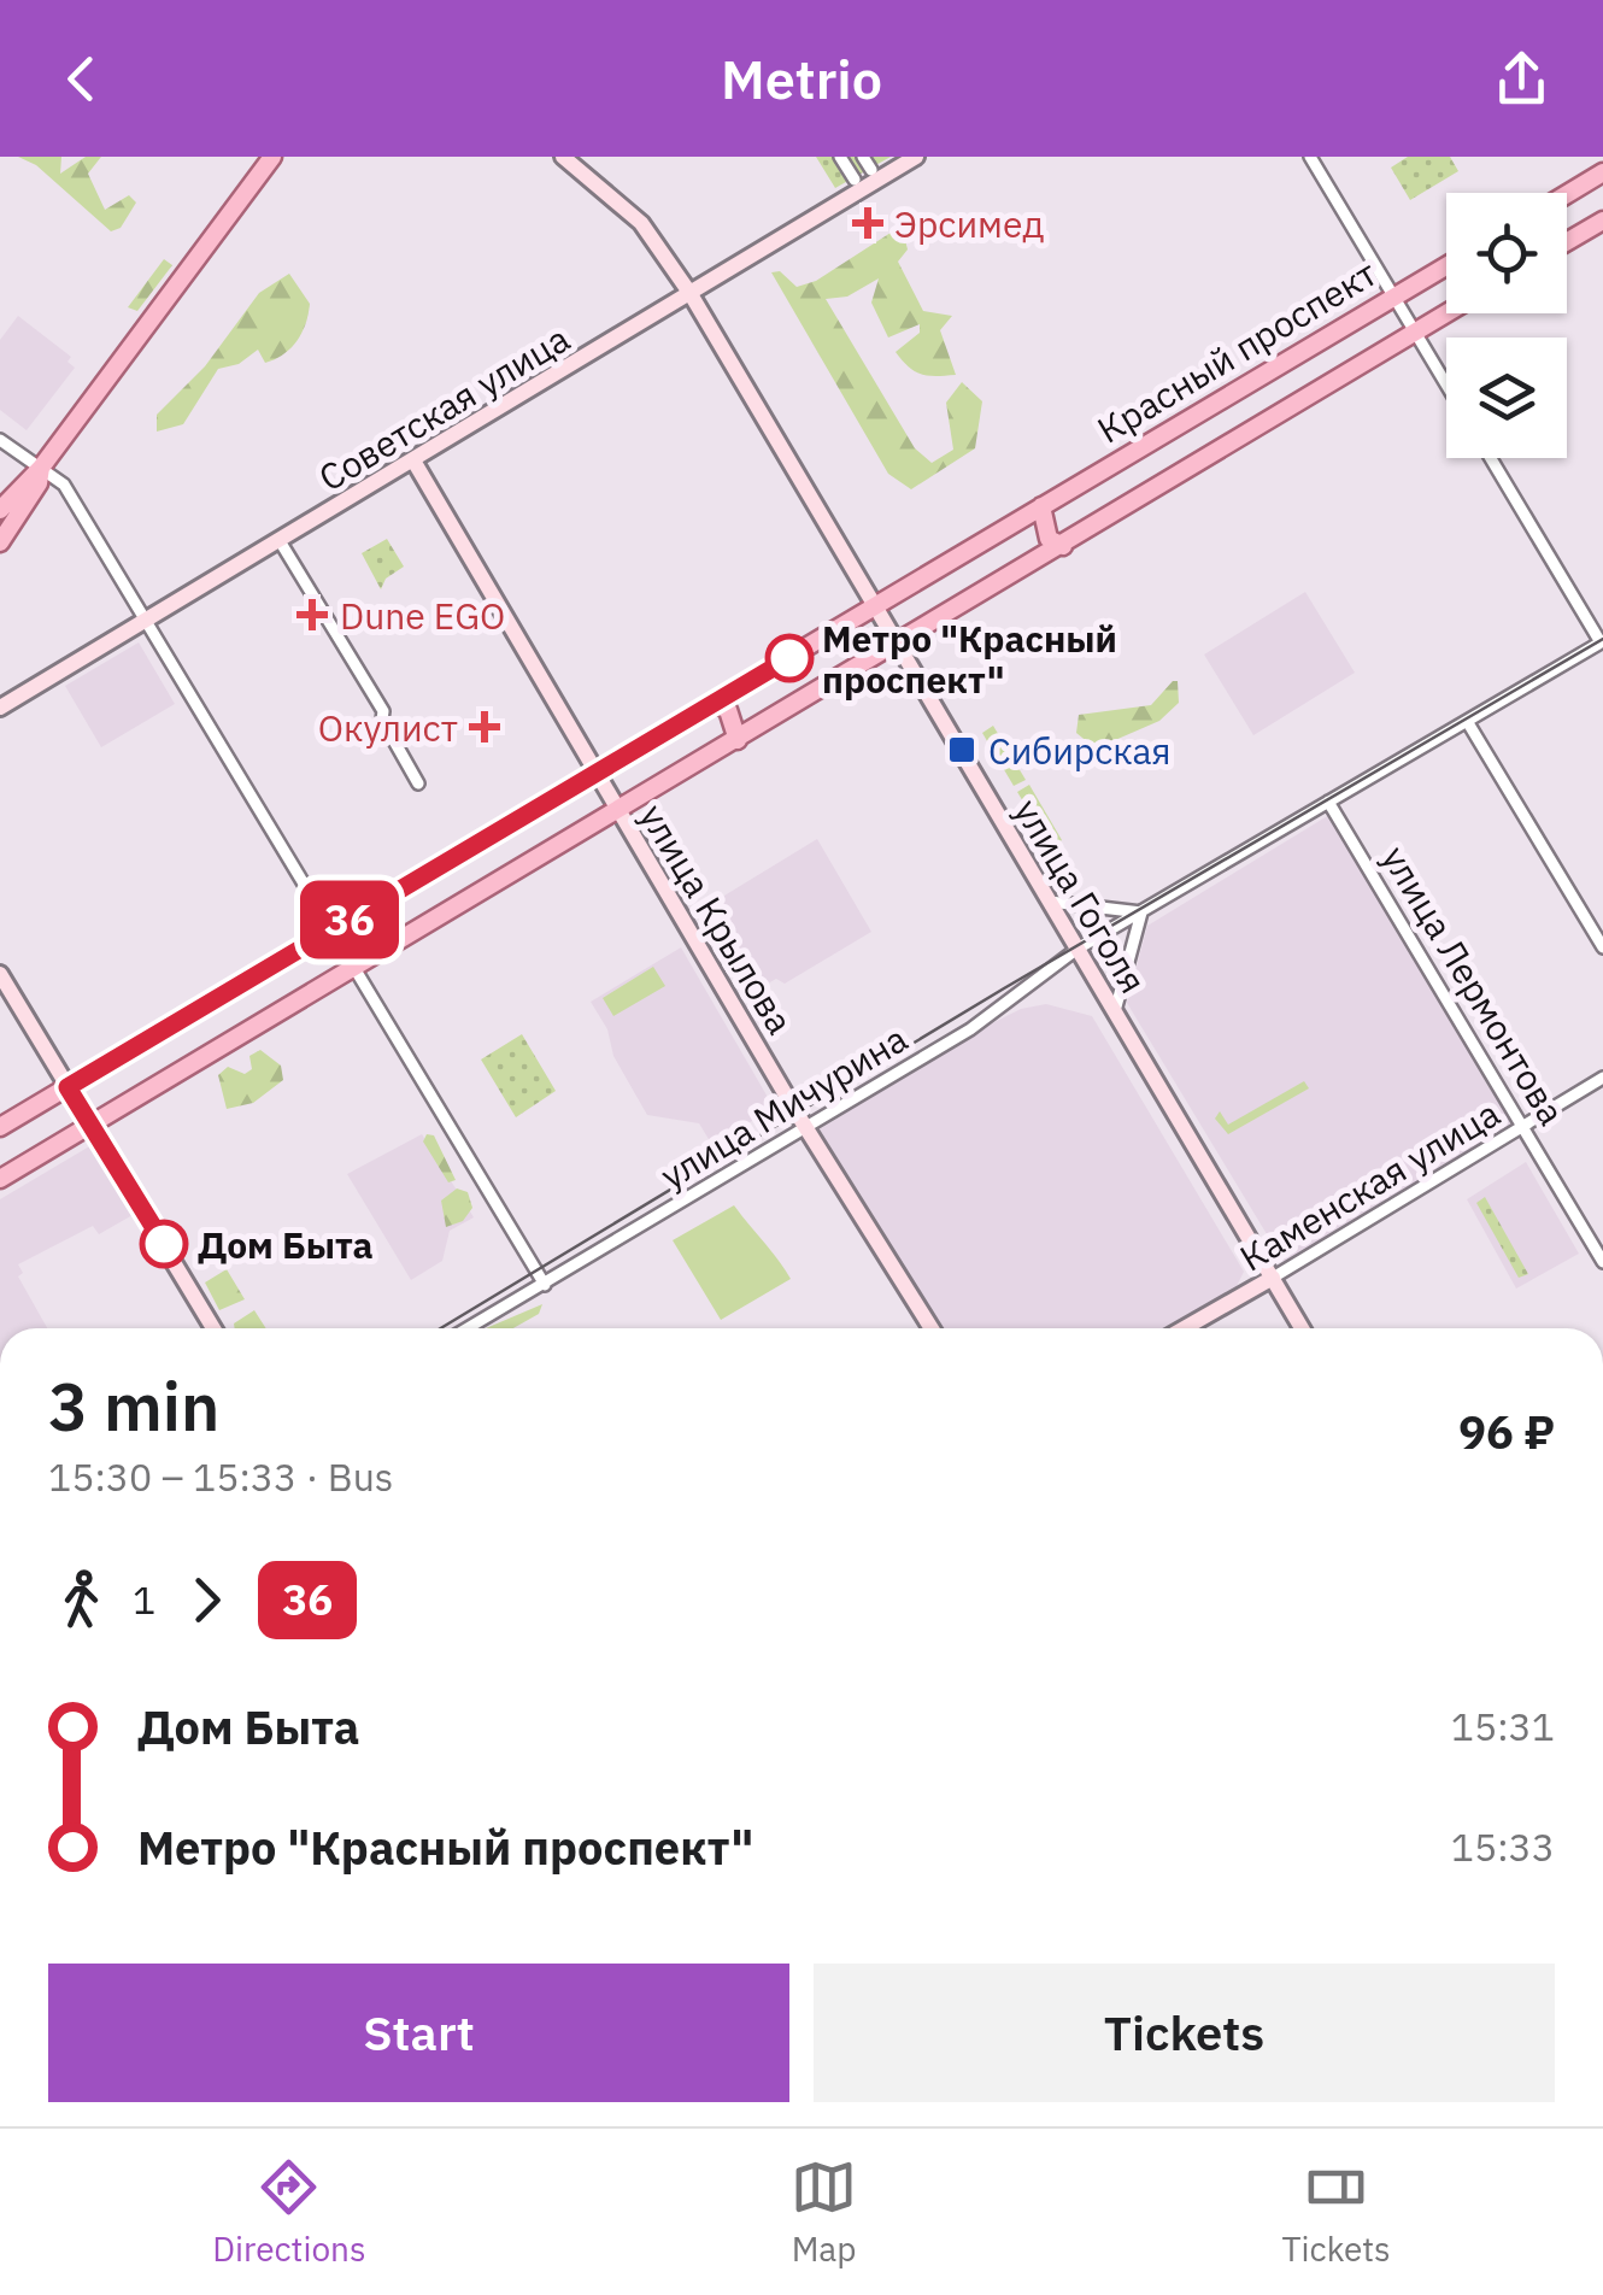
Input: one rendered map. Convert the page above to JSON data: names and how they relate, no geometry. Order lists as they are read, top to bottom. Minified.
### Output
{"streets":{"main road":["Красный проспект"],"street":["Советская улица","улица Гоголя","улица Крылова","улица Лермонтова","улица Мичурина","Каменская улица"]},"crossings":[["Красный проспект","улица Гоголя"],["Красный проспект","улица Крылова"],["Советская улица","улица Гоголя"],["Советская улица","улица Крылова"],["улица Гоголя","улица Мичурина"],["улица Гоголя","Каменская улица"],["улица Крылова","улица Мичурина"],["улица Лермонтова","улица Мичурина"],["улица Лермонтова","Каменская улица"]],"places":{"health":["Эрсимед","Dune EGO","Окулист"],"other":["Метро \"Красный проспект\"","Дом Быта"],"transit":["Сибирская"]},"lines":["bus line 36"],"page":{"header":"Metrio","on_map":"36","heading":["3 min","15:30 – 15:33 · Bus","96 ₽"],"legs":["1","36"],"list":[{"name":"Дом Быта","value":"15:31"},{"name":"Метро \"Красный проспект\"","value":"15:33"}],"buttons":["Start","Tickets"],"tabs":["Directions","Map","Tickets"]}}
